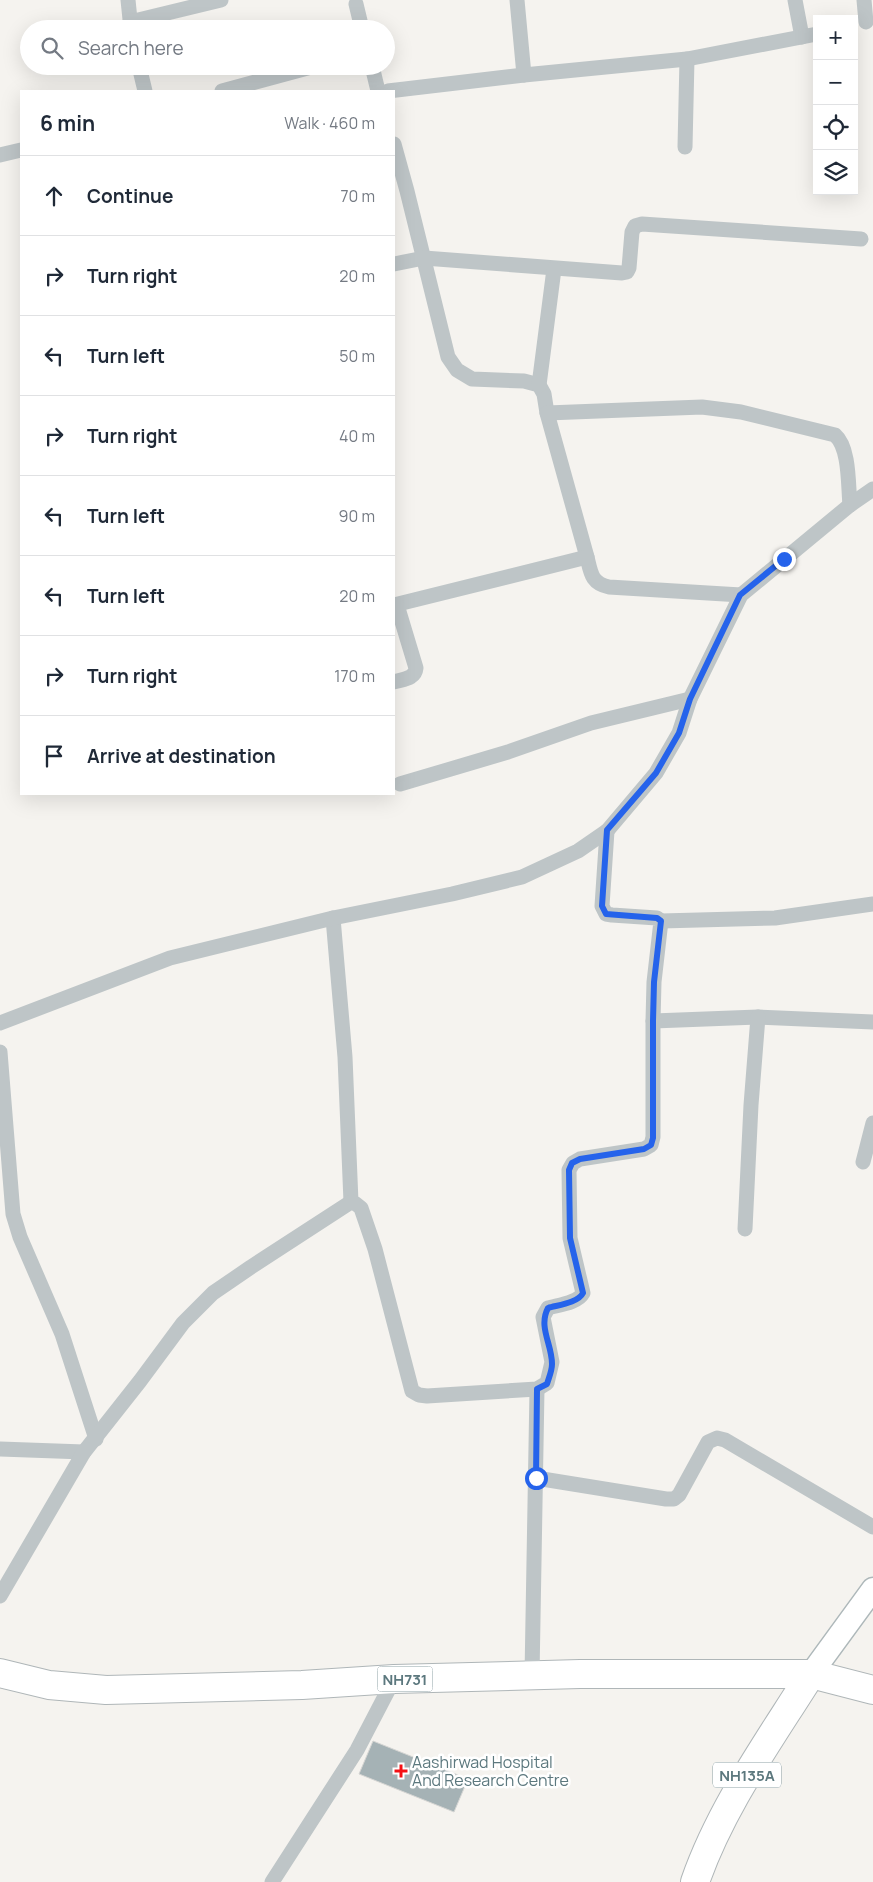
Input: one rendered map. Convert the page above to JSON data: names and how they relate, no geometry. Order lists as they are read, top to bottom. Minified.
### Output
{"streets":{"highway":["NH731","NH135A"]},"crossings":[["NH731","NH135A"]],"places":{"health":["Aashirwad Hospital And Research Centre"]},"page":{"map_buttons":["+","−"],"search":"Search here","heading":["6 min","Walk · 460 m"],"list":[["Continue","70 m"],["Turn right","20 m"],["Turn left","50 m"],["Turn right","40 m"],["Turn left","90 m"],["Turn left","20 m"],["Turn right","170 m"],"Arrive at destination"]}}
